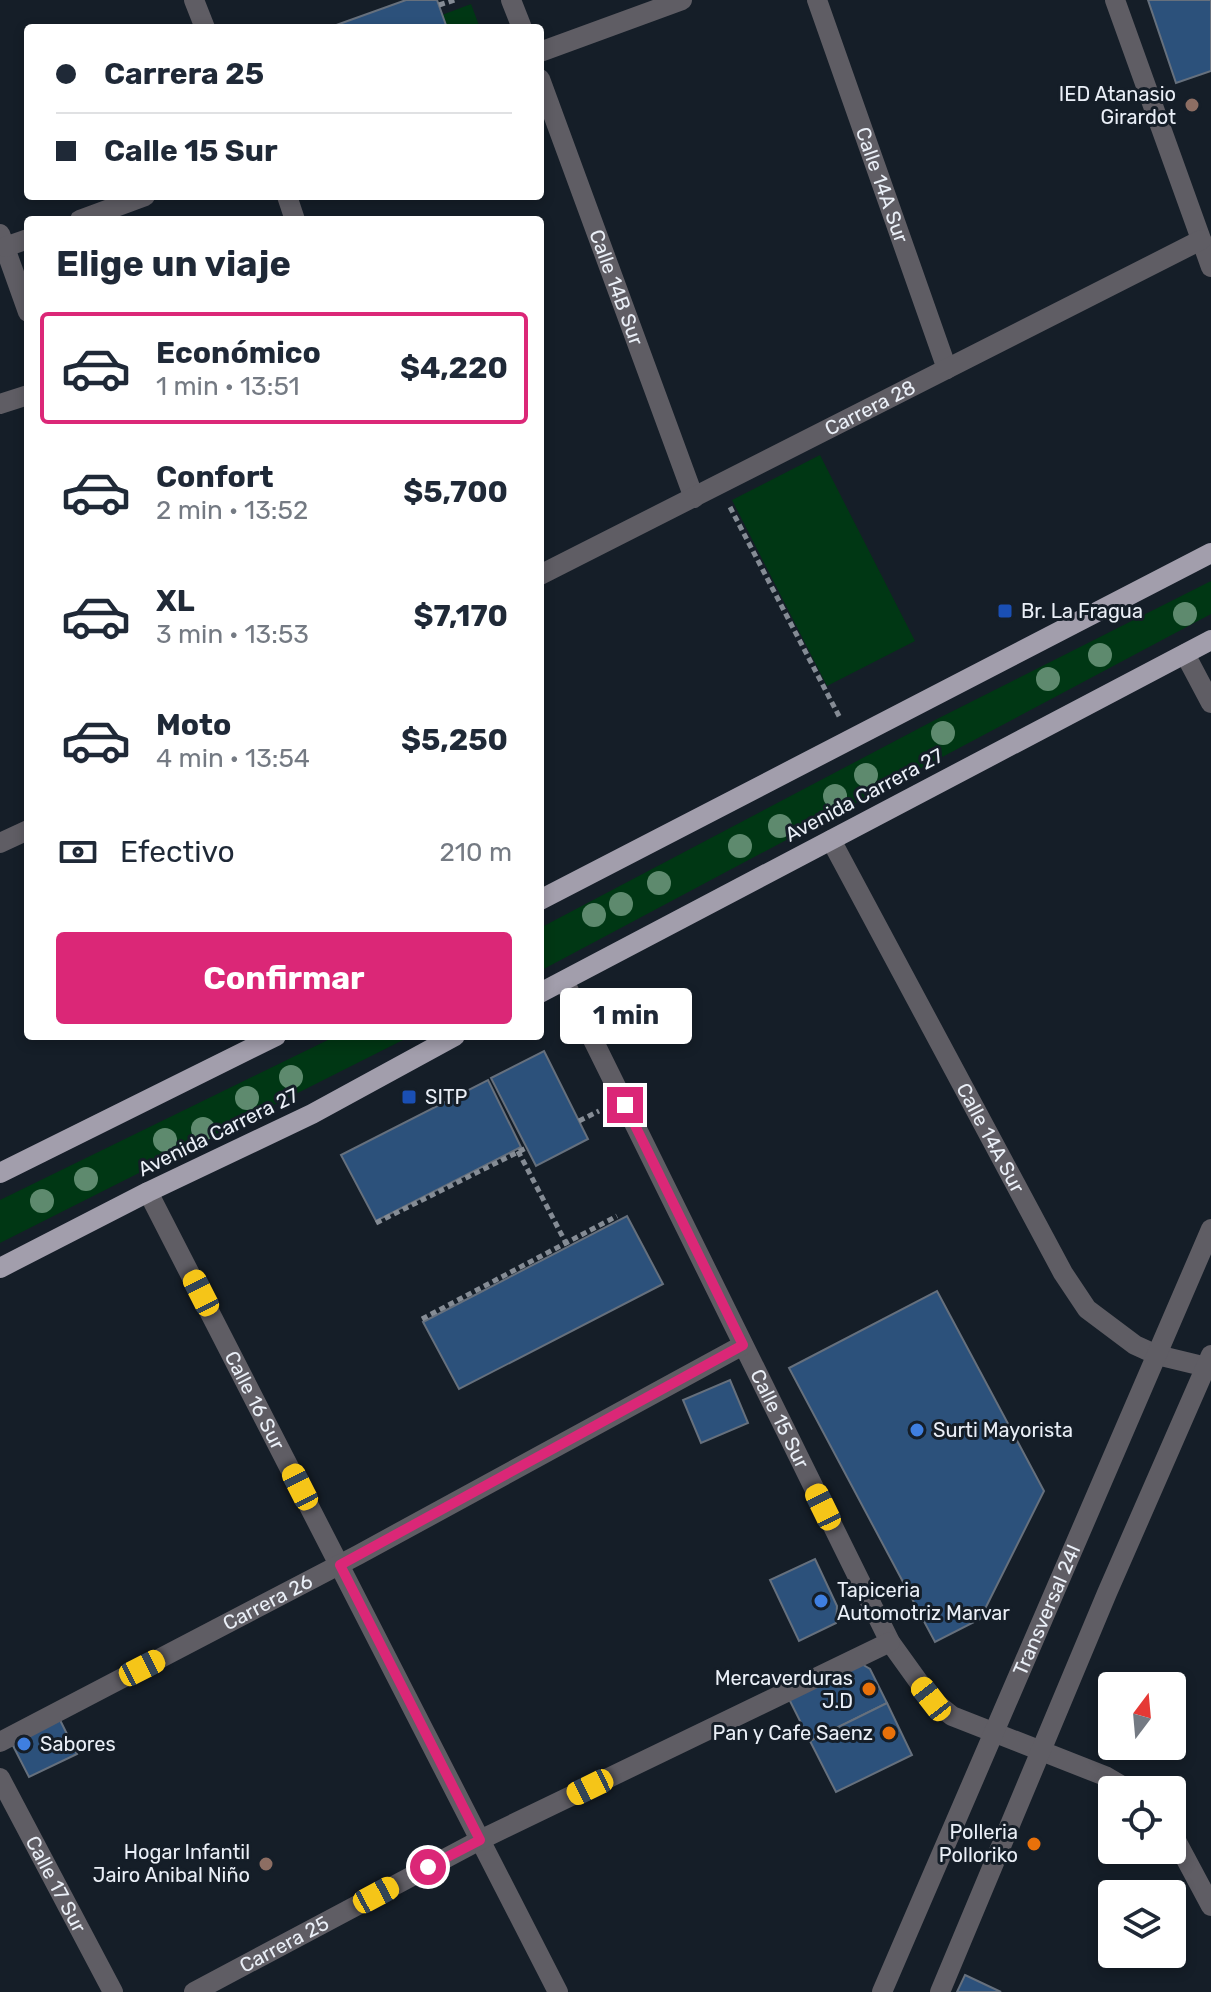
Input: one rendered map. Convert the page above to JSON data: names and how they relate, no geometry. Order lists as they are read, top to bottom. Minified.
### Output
{"streets":{"main road":["Avenida Carrera 27"],"street":["Calle 14A Sur","Calle 14B Sur","Carrera 28","Calle 16 Sur","Calle 15 Sur","Carrera 26","Transversal 24I","Calle 17 Sur","Carrera 25"]},"crossings":[["Calle 14A Sur","Carrera 28"],["Calle 14A Sur","Avenida Carrera 27"],["Calle 14A Sur","Transversal 24I"],["Calle 14B Sur","Carrera 28"],["Avenida Carrera 27","Calle 16 Sur"],["Avenida Carrera 27","Calle 15 Sur"],["Calle 16 Sur","Carrera 26"],["Calle 16 Sur","Carrera 25"],["Calle 15 Sur","Carrera 26"],["Calle 15 Sur","Transversal 24I"],["Calle 15 Sur","Carrera 25"]],"places":{"other":["IED Atanasio Girardot","Surti Mayorista","Tapiceria Automotriz Marvar","Mercaverduras J.D","Pan y Cafe Saenz","Sabores","Polleria Polloriko","Hogar Infantil Jairo Anibal Niño"],"transit":["Br. La Fragua","SITP"]},"north":"top","page":{"banner":["Carrera 25","Calle 15 Sur"],"heading":"Elige un viaje","list":[{"name":"Económico","note":"1 min · 13:51","value":"$4,220"},{"name":"Confort","note":"2 min · 13:52","value":"$5,700"},{"name":"XL","note":"3 min · 13:53","value":"$7,170"},{"name":"Moto","note":"4 min · 13:54","value":"$5,250"}],"pay":["Efectivo","210 m"],"buttons":"Confirmar","bubble":"1 min"}}
